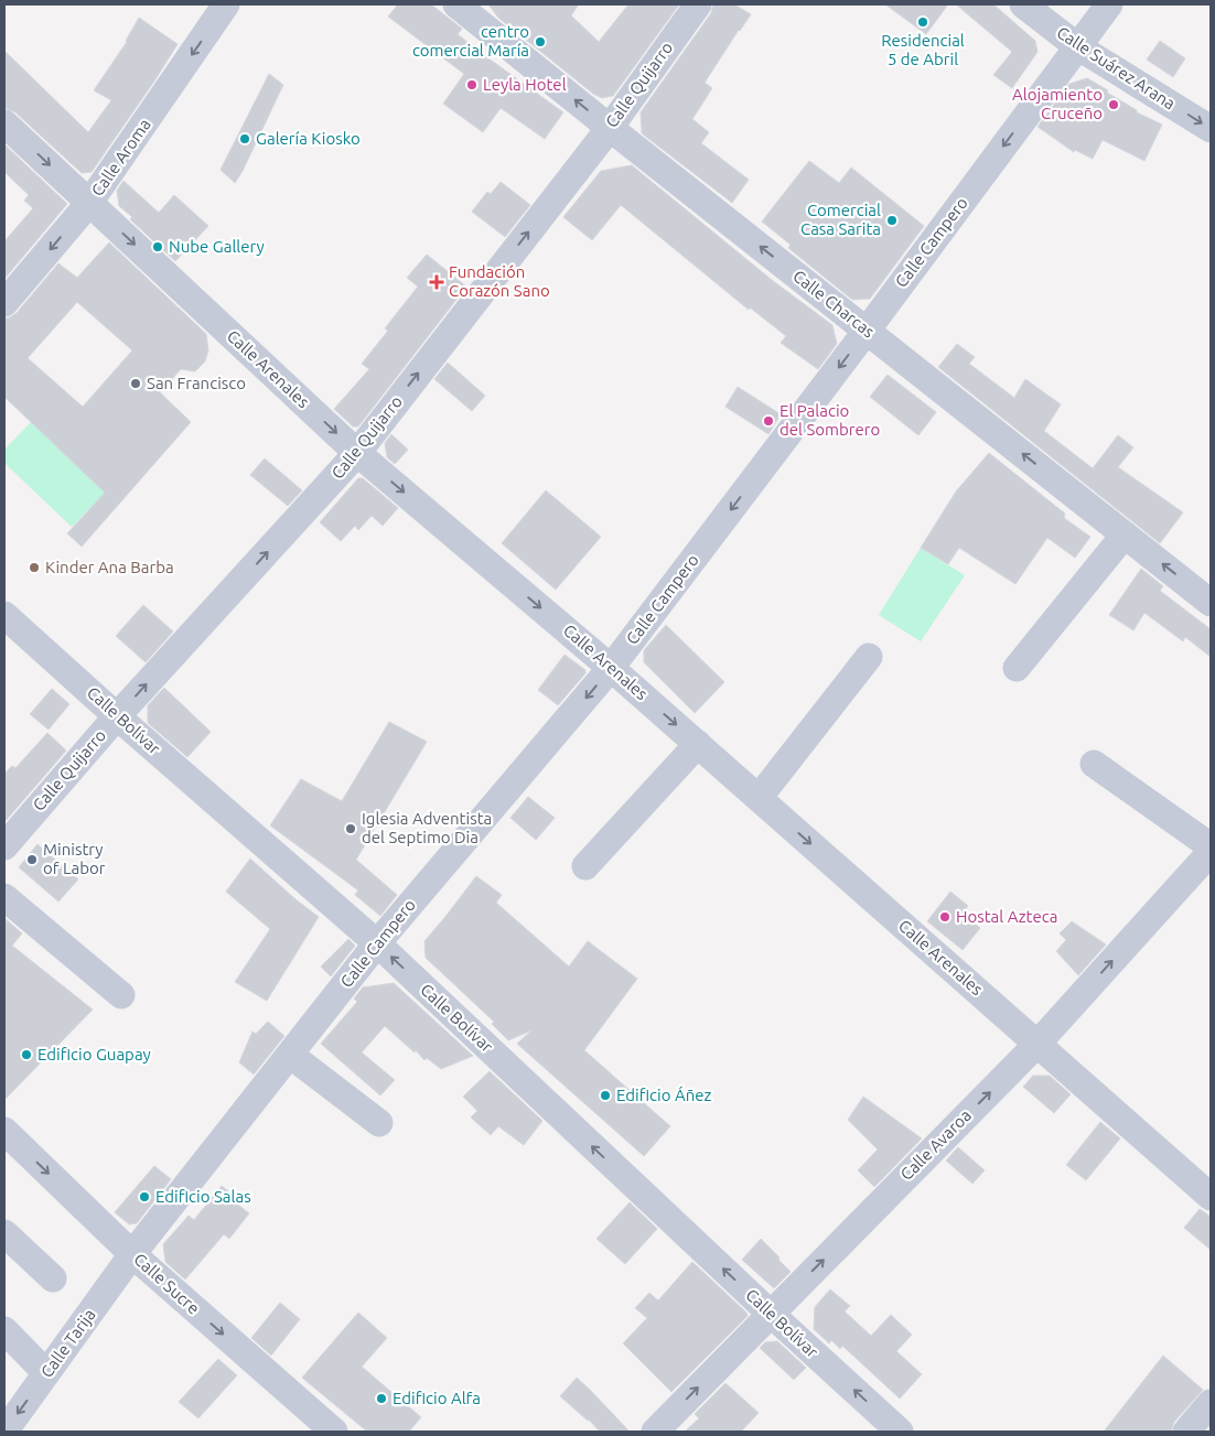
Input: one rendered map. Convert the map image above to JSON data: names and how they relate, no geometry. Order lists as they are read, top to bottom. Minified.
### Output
{"streets":{"street":["Calle Suárez Arana","Calle Quijarro","Calle Aroma","Calle Campero","Calle Charcas","Calle Arenales","Calle Bolívar","Calle Avaroa","Calle Sucre","Calle Tarija"]},"crossings":[["Calle Suárez Arana","Calle Campero"],["Calle Quijarro","Calle Charcas"],["Calle Quijarro","Calle Arenales"],["Calle Quijarro","Calle Bolívar"],["Calle Aroma","Calle Arenales"],["Calle Campero","Calle Charcas"],["Calle Campero","Calle Arenales"],["Calle Campero","Calle Bolívar"],["Calle Campero","Calle Sucre"],["Calle Campero","Calle Tarija"],["Calle Arenales","Calle Avaroa"],["Calle Bolívar","Calle Avaroa"],["Calle Sucre","Calle Tarija"]],"one_way":["Calle Suárez Arana","Calle Quijarro","Calle Aroma","Calle Campero","Calle Charcas","Calle Arenales","Calle Bolívar","Calle Avaroa","Calle Sucre"],"places":{"other":["Residencial 5 de Abril","centro comercial María","Leyla Hotel","Alojamiento Cruceño","Galería Kiosko","Comercial Casa Sarita","Nube Gallery","San Francisco","El Palacio del Sombrero","Kinder Ana Barba","Iglesia Adventista del Septimo Dia","Ministry of Labor","Hostal Azteca","Edificio Guapay","Edificio Áñez","Edificio Salas","Edificio Alfa"],"health":["Fundación Corazón Sano"]}}
